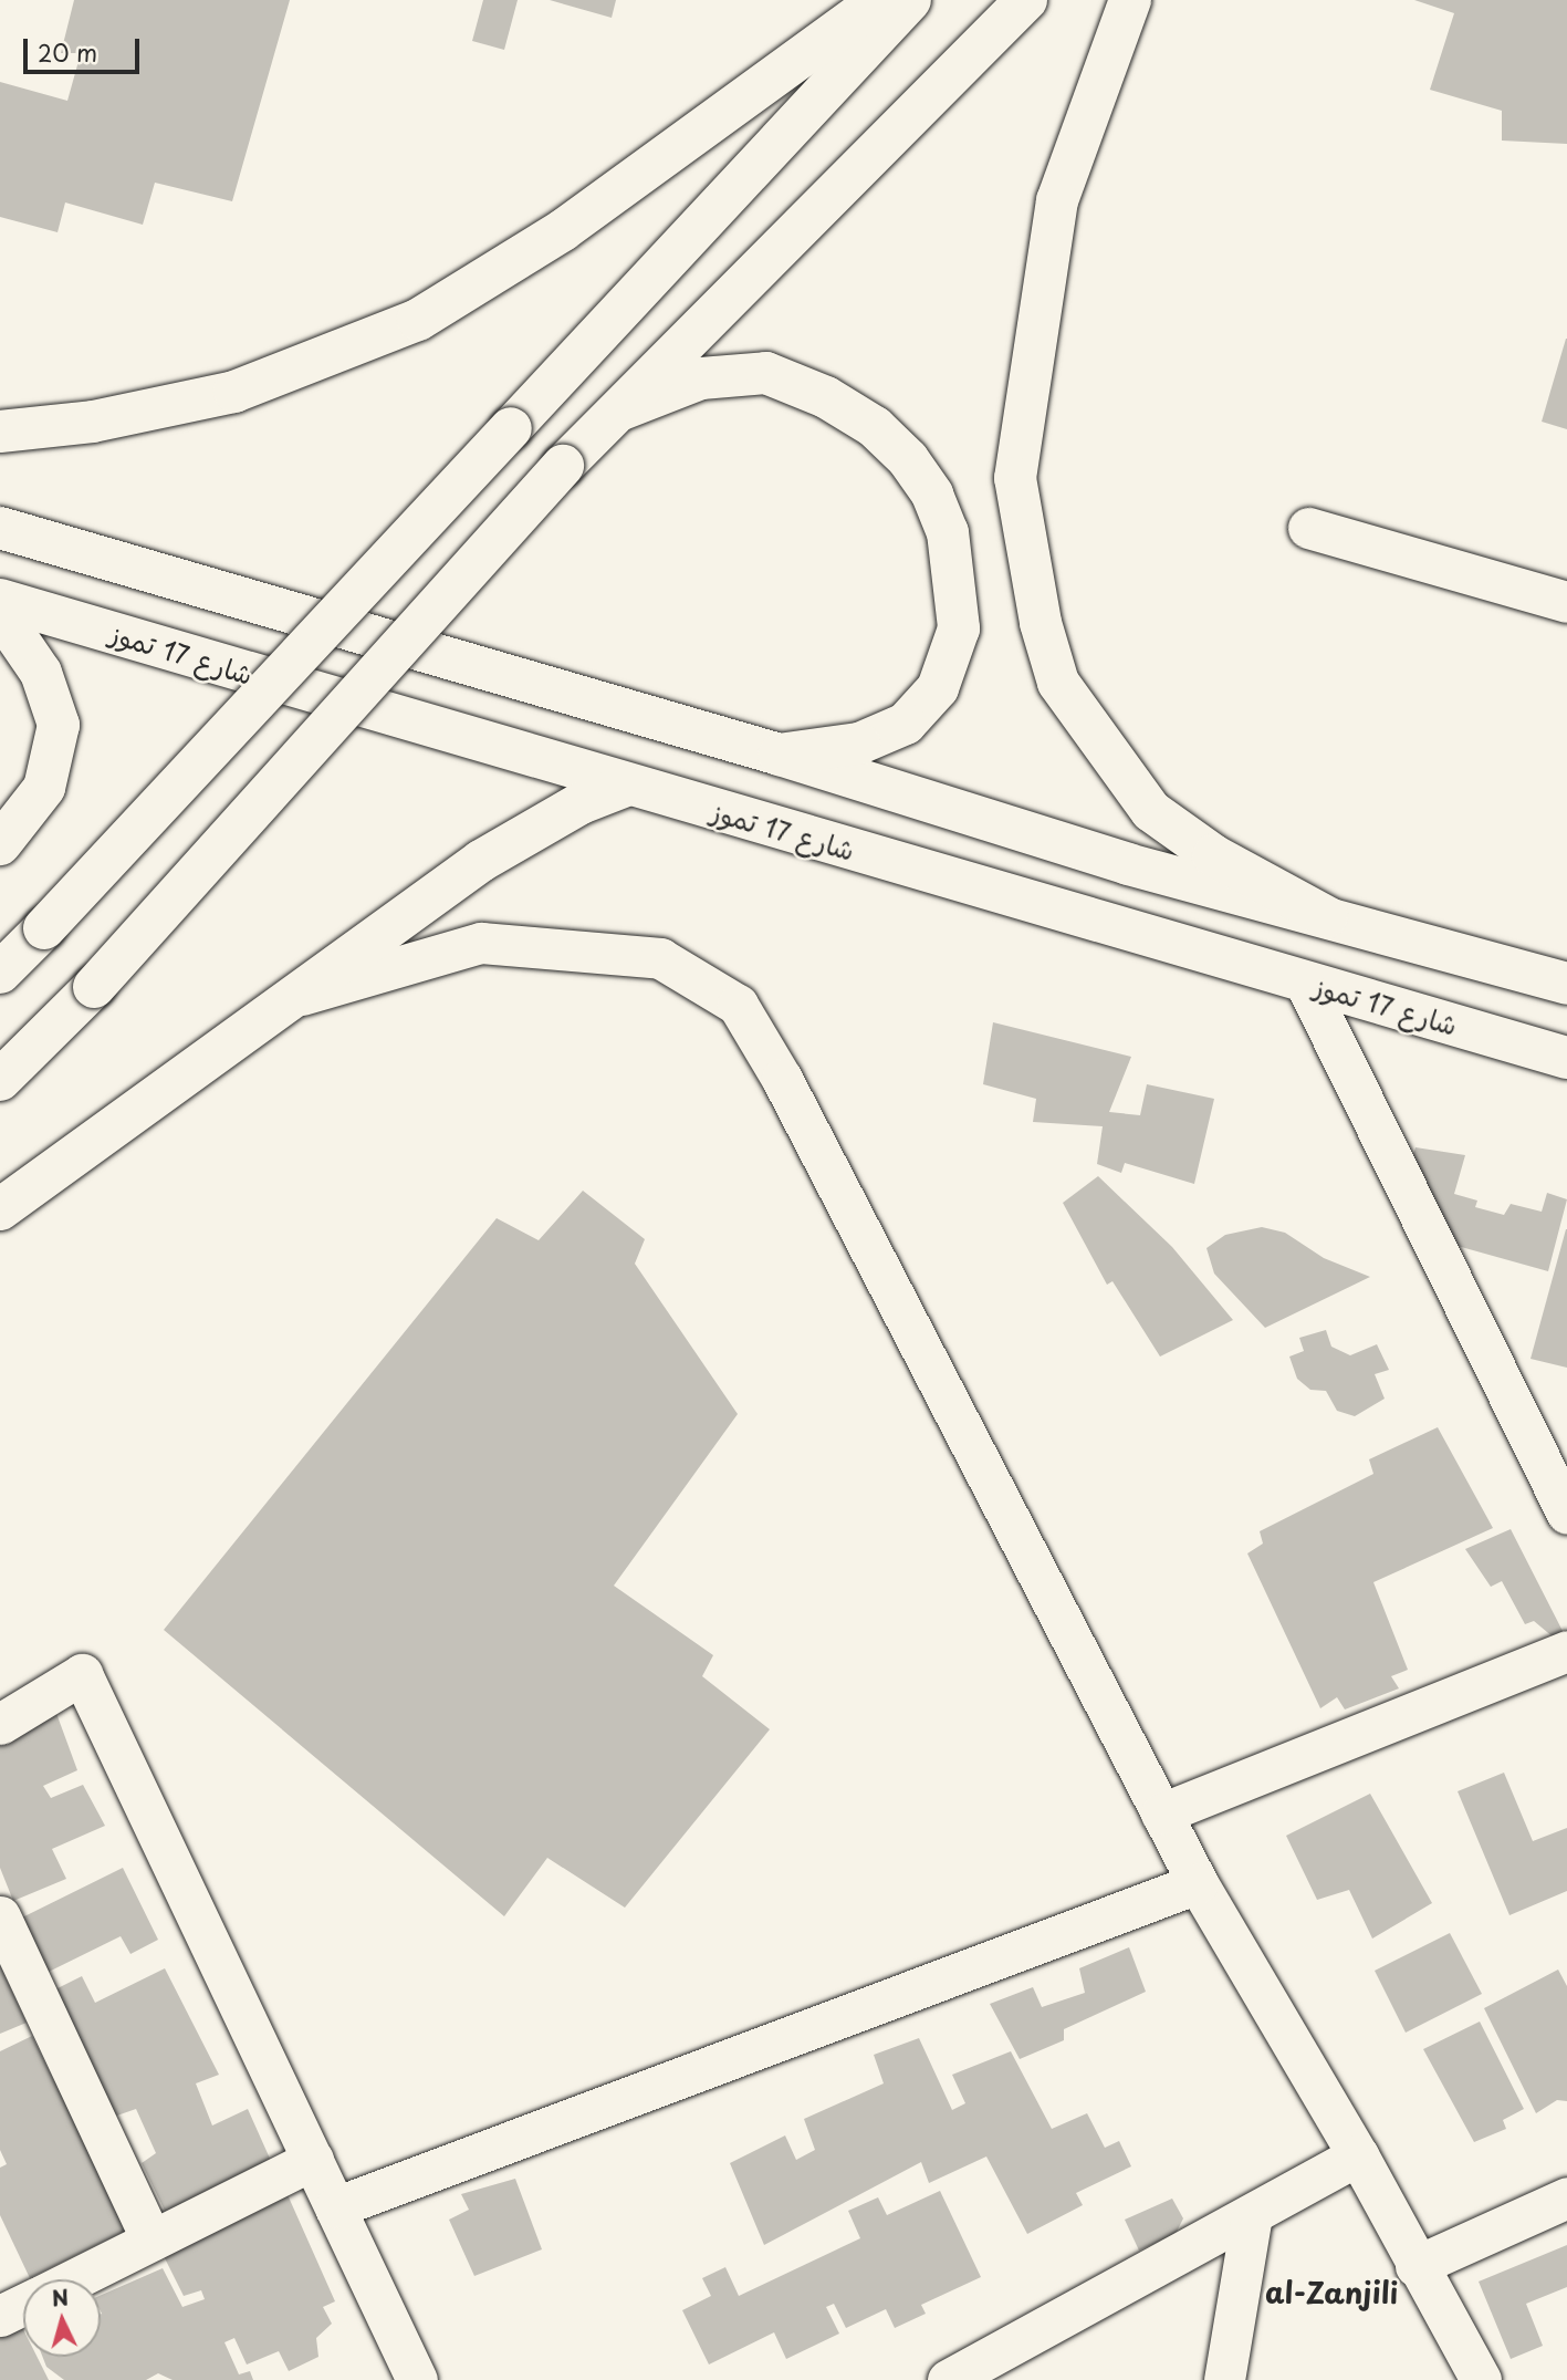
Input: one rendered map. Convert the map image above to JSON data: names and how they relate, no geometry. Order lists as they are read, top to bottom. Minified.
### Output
{"streets":{"main road":["شارع 17 تموز"]},"districts":["al-Zanjili"],"scale_bar":"20 m","north":"top"}
